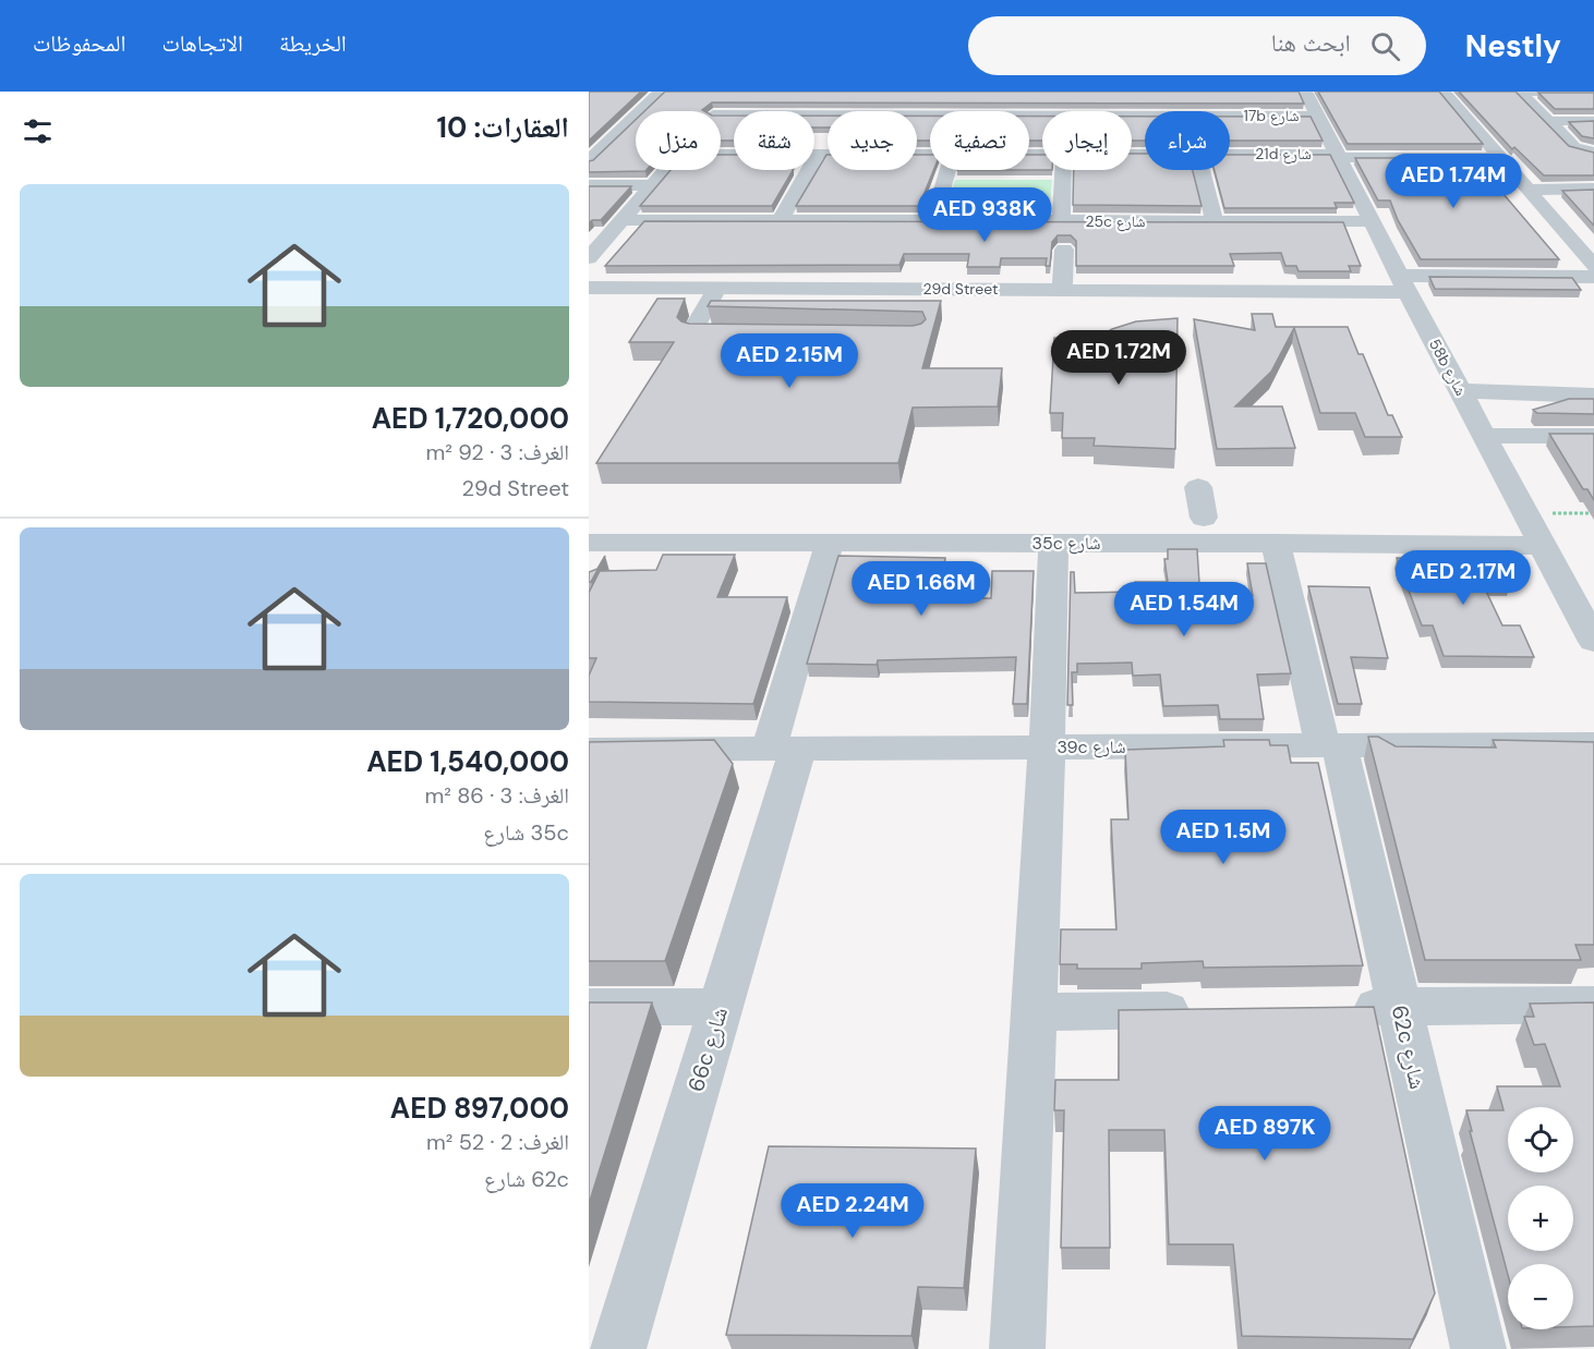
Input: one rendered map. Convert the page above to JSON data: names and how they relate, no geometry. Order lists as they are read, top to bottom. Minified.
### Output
{"streets":{"street":["17b شارع","21d شارع","25c شارع","29d Street","58b شارع","35c شارع","39c شارع","62c شارع","66c شارع"]},"crossings":[["17b شارع","58b شارع"],["21d شارع","58b شارع"],["25c شارع","58b شارع"],["29d Street","58b شارع"],["58b شارع","35c شارع"],["35c شارع","62c شارع"],["35c شارع","66c شارع"],["39c شارع","62c شارع"],["39c شارع","66c شارع"]],"page":{"header":"Nestly","search":"ابحث هنا","nav":["الخريطة","الاتجاهات","المحفوظات"],"heading":"العقارات: 10","chip":["شراء","إيجار","تصفية","جديد","شقة","منزل"],"price":["AED 1.74M","AED 938K","AED 1.72M","AED 2.15M","AED 2.17M","AED 1.66M","AED 1.54M","AED 1.5M","AED 897K","AED 2.24M"],"list":[{"name":"AED 1,720,000","note":"الغرف: 3 · 92 m² · 29d Street"},{"name":"AED 1,540,000","note":"الغرف: 3 · 86 m² · 35c شارع"},{"name":"AED 897,000","note":"الغرف: 2 · 52 m² · 62c شارع"}],"map_buttons":["+","−"]}}
